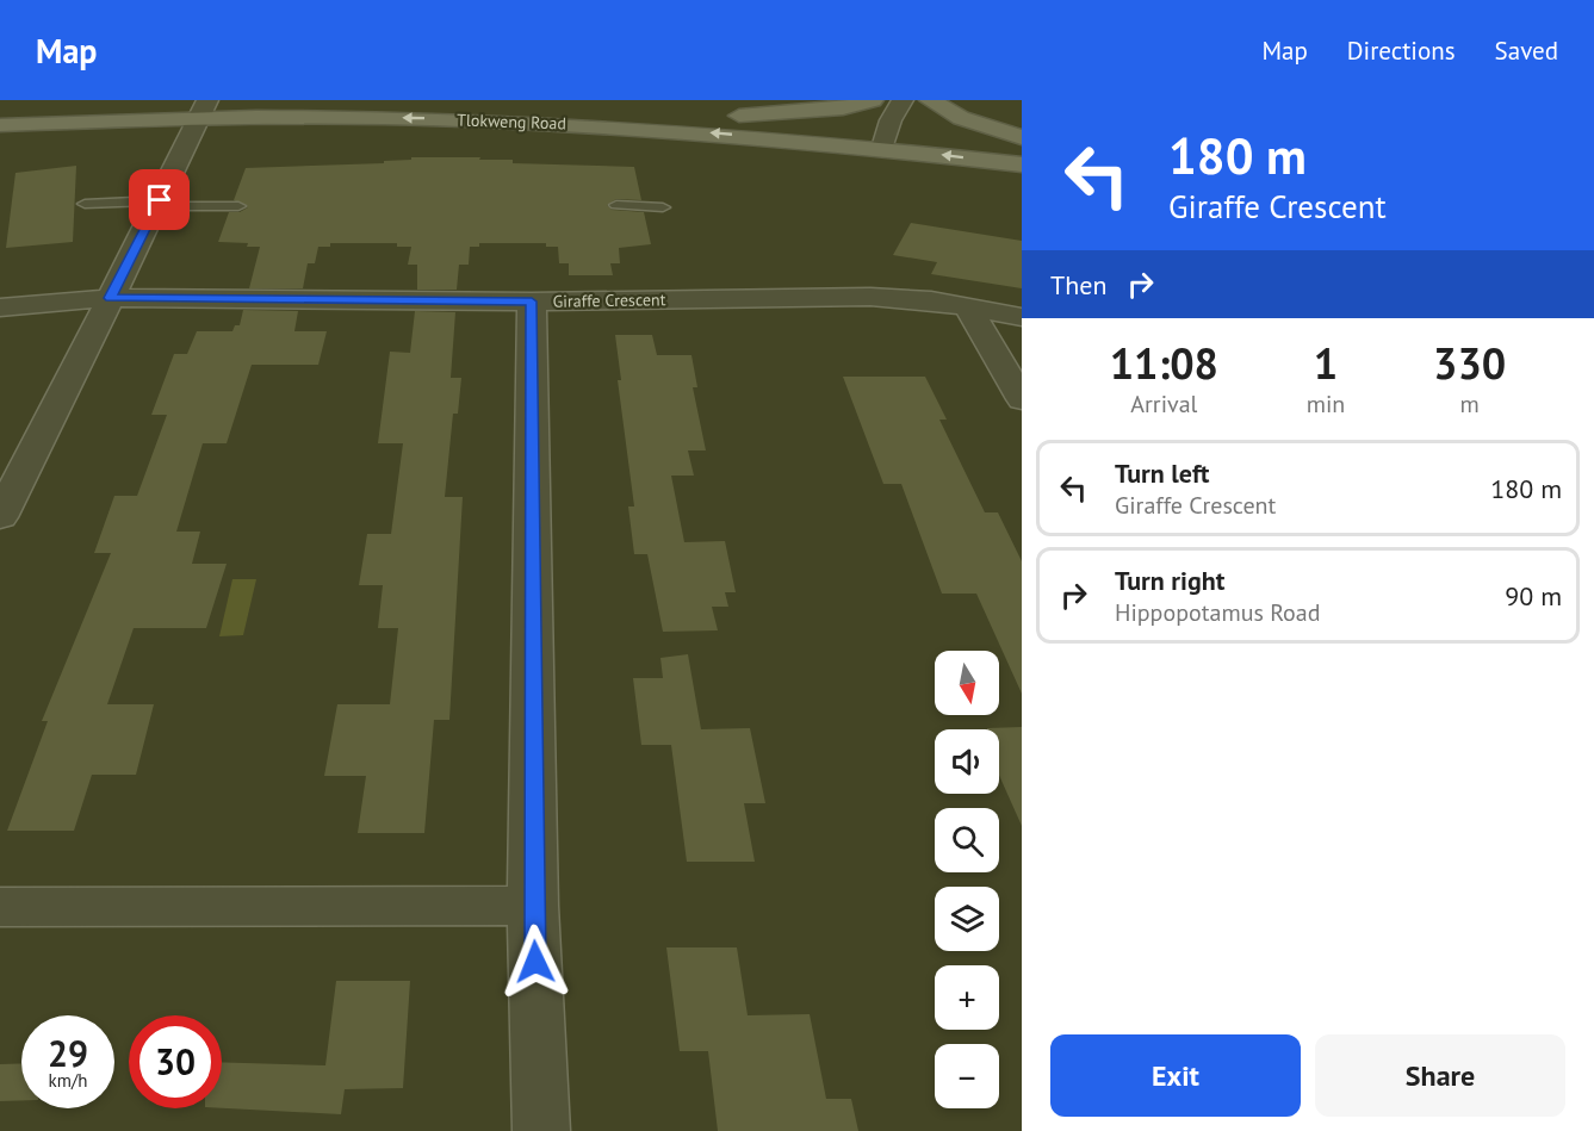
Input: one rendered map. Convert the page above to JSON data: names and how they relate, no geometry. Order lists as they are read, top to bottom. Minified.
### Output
{"streets":{"main road":["Tlokweng Road"],"street":["Giraffe Crescent"]},"north":"bottom","page":{"header":"Map","nav":["Map","Directions","Saved"],"turn":["180 m","Giraffe Crescent"],"then":"Then","eta":["11:08","Arrival","1","min","330","m"],"list":[{"name":"Turn left","note":"Giraffe Crescent","value":"180 m"},{"name":"Turn right","note":"Hippopotamus Road","value":"90 m"}],"map_buttons":["+","−"],"speed":"29 km/h","limit":"30","buttons":["Exit","Share"]}}
